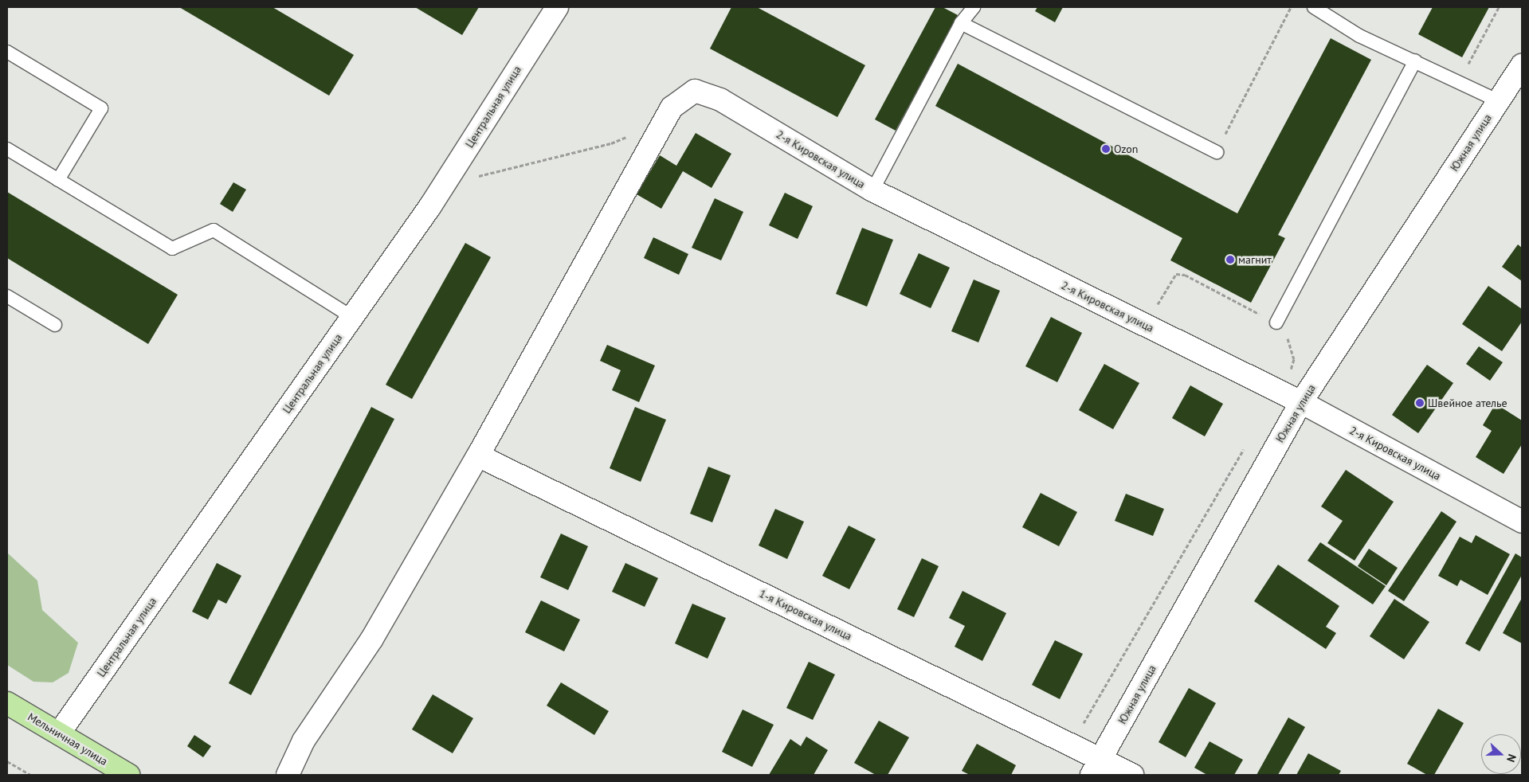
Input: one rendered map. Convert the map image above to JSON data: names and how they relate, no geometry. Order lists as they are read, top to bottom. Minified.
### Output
{"streets":{"main road":["Мельничная улица"],"street":["Центральная улица","Южная улица","2-я Кировская улица","1-я Кировская улица"]},"crossings":[["Центральная улица","Мельничная улица"],["Южная улица","2-я Кировская улица"],["Южная улица","1-я Кировская улица"],["2-я Кировская улица","1-я Кировская улица"]],"places":["Ozon","магнит","Швейное ателье"],"north":"right"}
